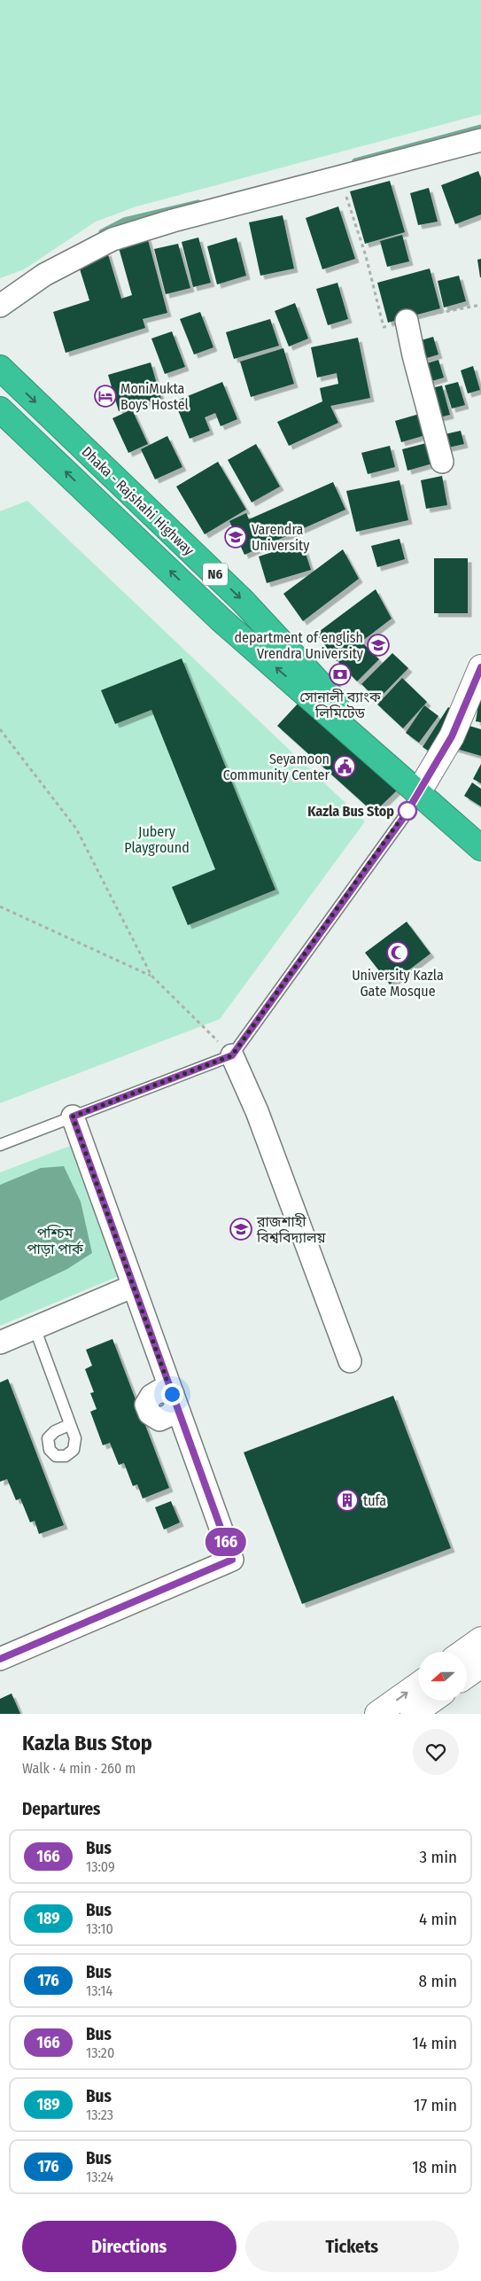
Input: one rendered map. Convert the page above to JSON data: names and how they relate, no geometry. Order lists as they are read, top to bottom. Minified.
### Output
{"streets":{"highway":["Dhaka - Rajshahi Highway","N6"]},"parks":["Jubery Playground","পশ্চিম পাড়া পার্ক"],"places":{"hotel":["MoniMukta Boys Hostel"],"school or university":["Varendra University","department of english Vrendra University","রাজশাহী বিশ্ববিদ্যালয়"],"bank":["সোনালী ব্যাংক লিমিটেড"],"public building":["Seyamoon Community Center"],"other":["Kazla Bus Stop"],"mosque":["University Kazla Gate Mosque"],"building":["tufa"]},"lines":["bus line 166"],"north":"left","page":{"on_map":"166","heading":[["Kazla Bus Stop","Walk · 4 min · 260 m"],"Departures"],"list":[{"mark":"166","name":"Bus","note":"13:09","value":"3 min"},{"mark":"189","name":"Bus","note":"13:10","value":"4 min"},{"mark":"176","name":"Bus","note":"13:14","value":"8 min"},{"mark":"166","name":"Bus","note":"13:20","value":"14 min"},{"mark":"189","name":"Bus","note":"13:23","value":"17 min"},{"mark":"176","name":"Bus","note":"13:24","value":"18 min"}],"buttons":["Directions","Tickets"]}}
